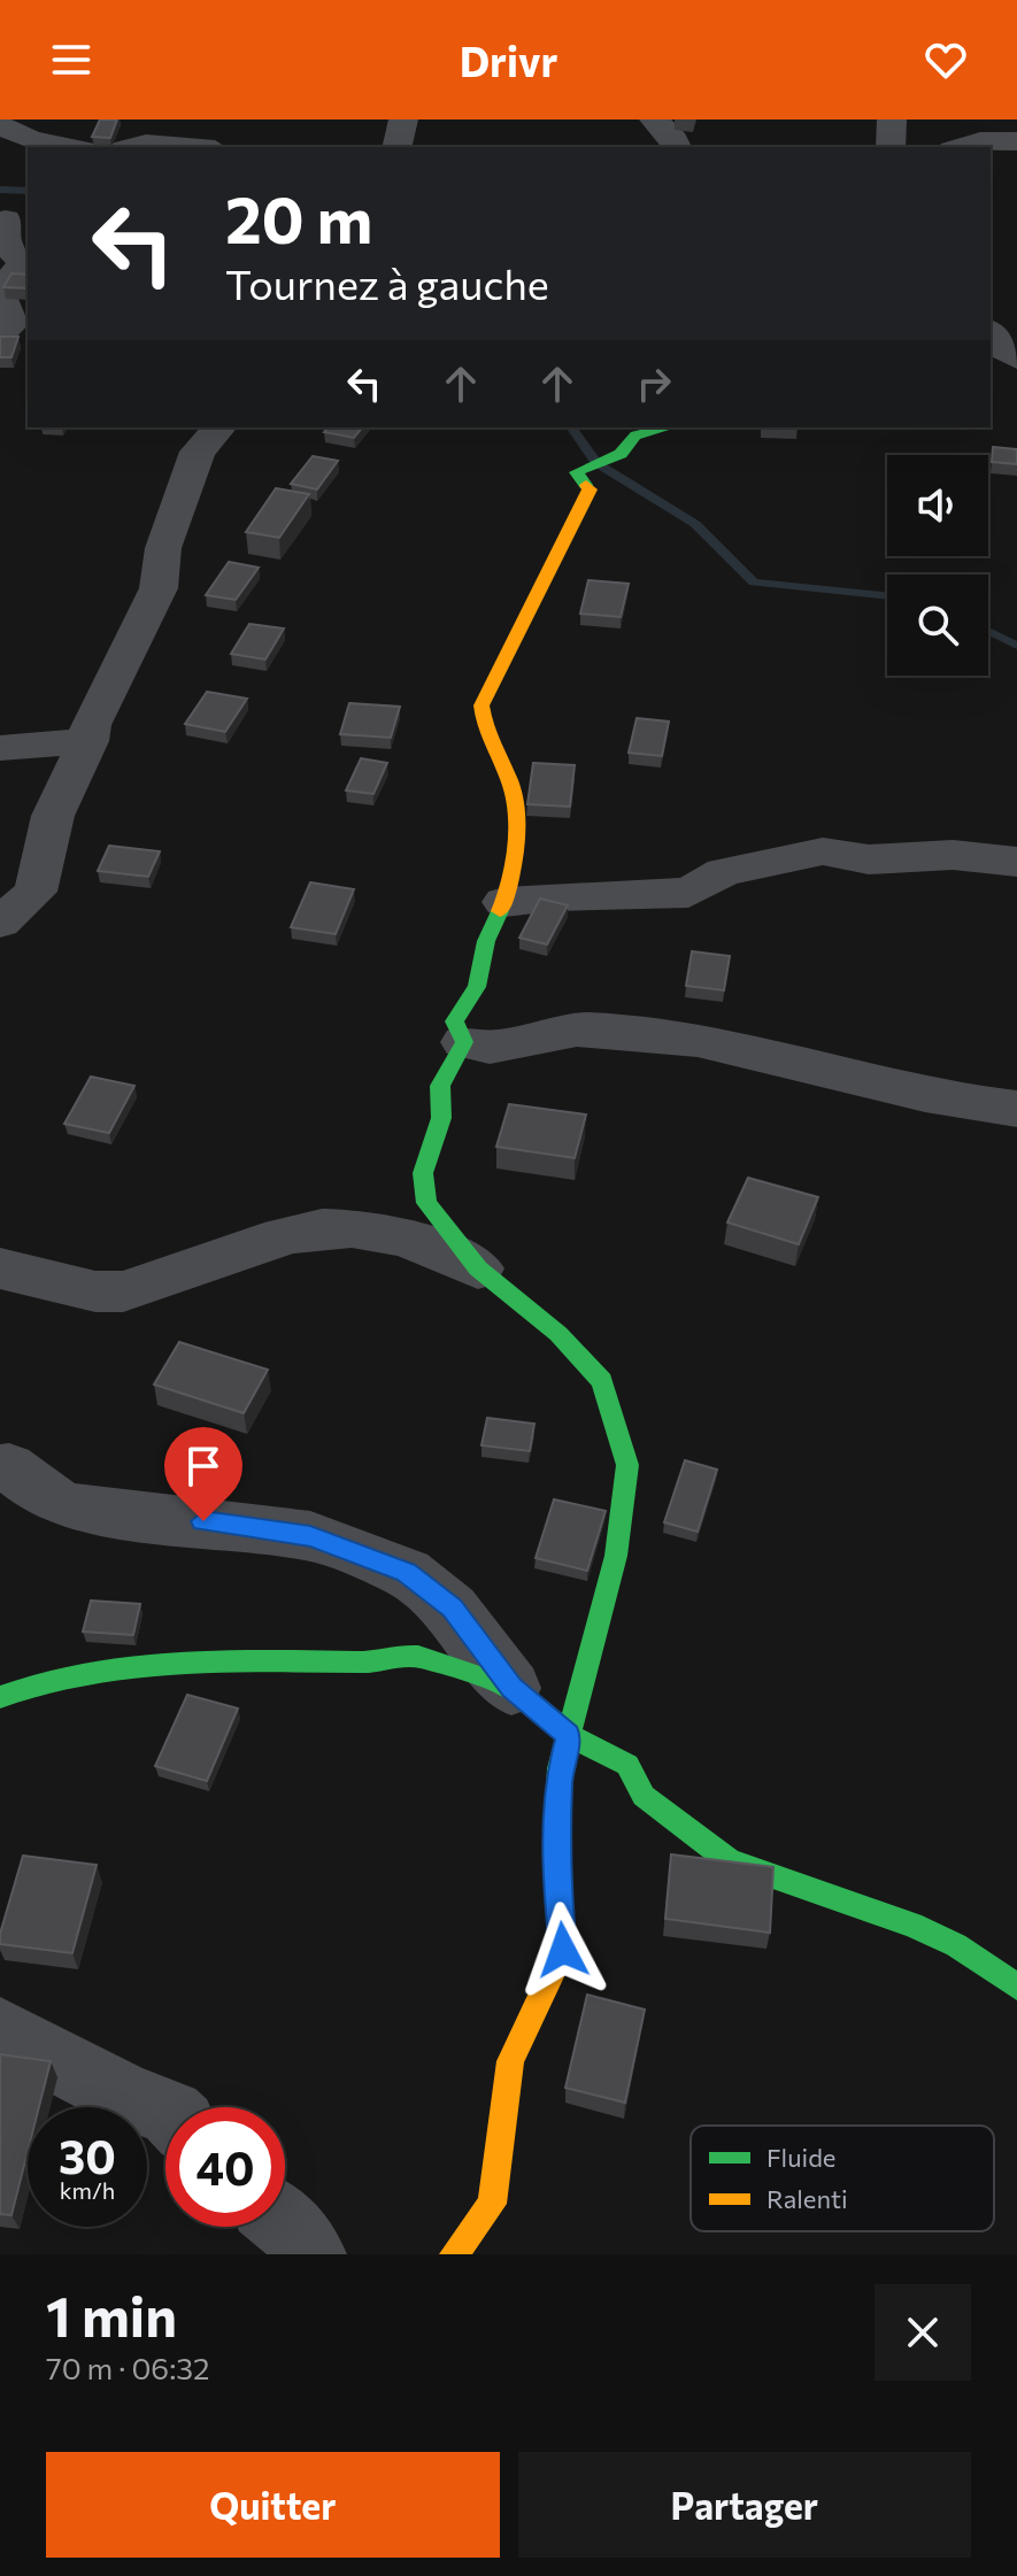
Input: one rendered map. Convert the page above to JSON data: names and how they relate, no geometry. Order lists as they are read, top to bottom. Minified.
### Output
{"legend":["Fluide","Ralenti"],"page":{"header":"Drivr","turn":["20 m","Tournez à gauche"],"speed":"30 km/h","limit":"40","heading":["1 min","70 m · 06:32"],"buttons":["Quitter","Partager"]}}
